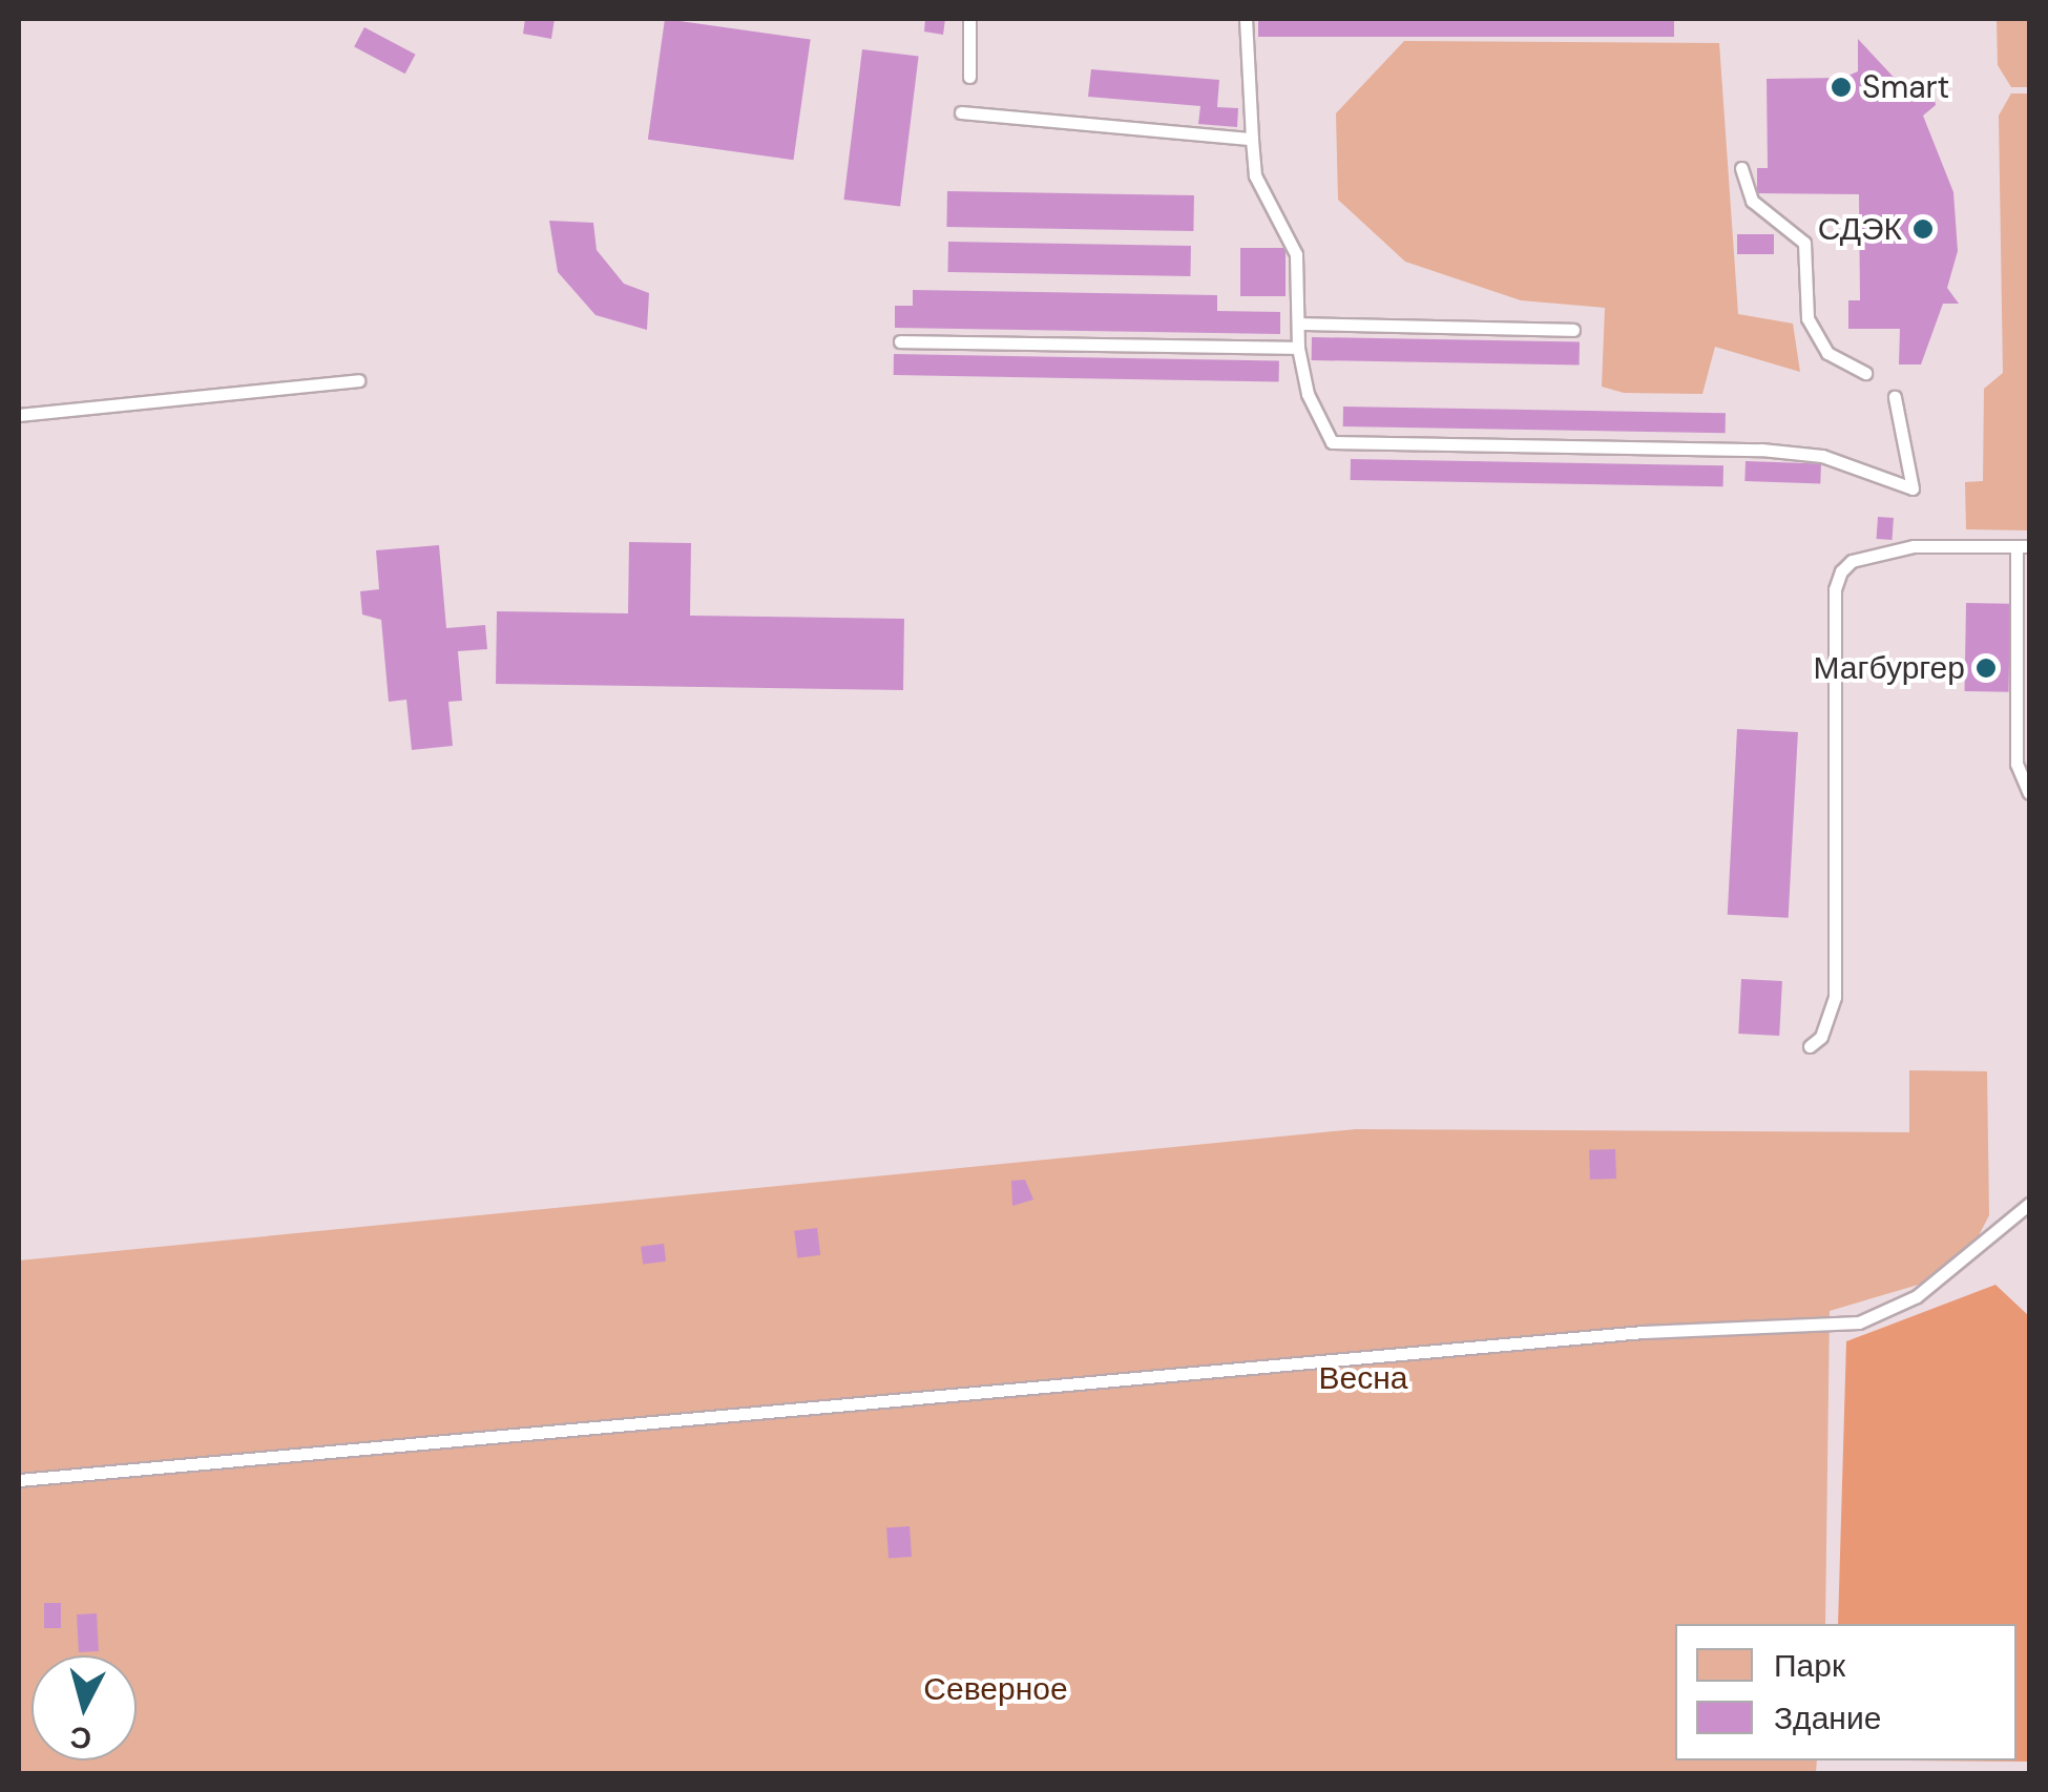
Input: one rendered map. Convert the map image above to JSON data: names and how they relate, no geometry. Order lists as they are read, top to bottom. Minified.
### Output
{"parks":["Весна","Северное"],"places":["Smart","СДЭК","Магбургер"],"legend":["Парк","Здание"],"north":"bottom"}
